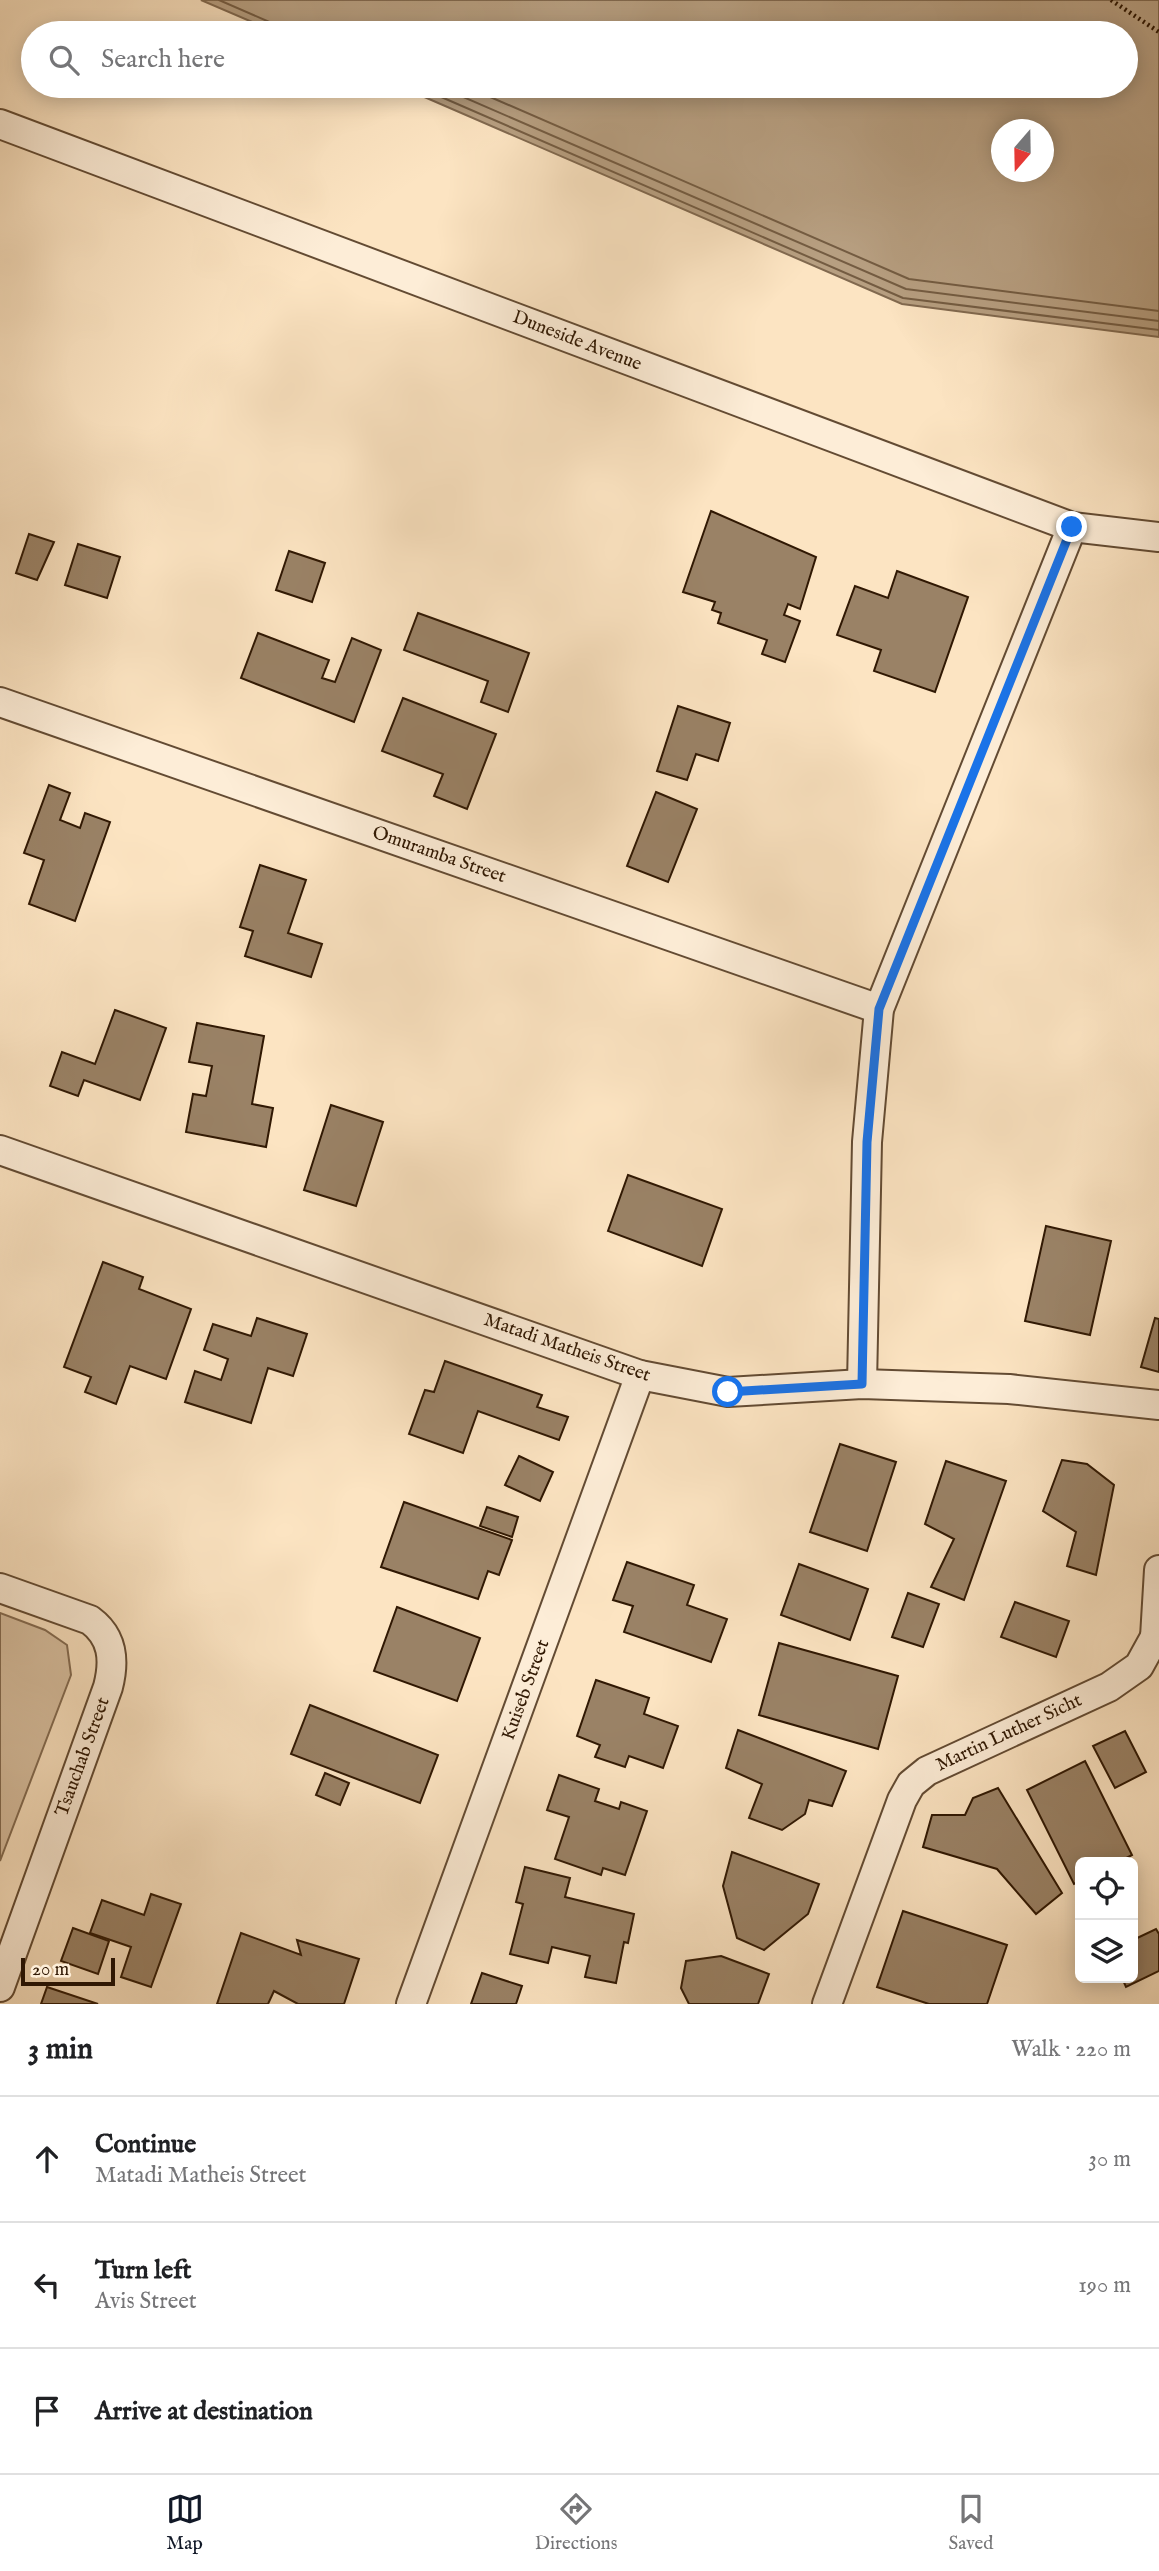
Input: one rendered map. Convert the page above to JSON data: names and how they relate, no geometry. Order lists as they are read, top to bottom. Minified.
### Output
{"streets":{"street":["Duneside Avenue","Omuramba Street","Matadi Matheis Street","Kuiseb Street","Martin Luther Sicht","Tsauchab Street"]},"crossings":[["Matadi Matheis Street","Kuiseb Street"]],"scale_bar":"20 m","north":"bottom","page":{"search":"Search here","scale":"20 m","heading":["3 min","Walk · 220 m"],"list":[["Continue","Matadi Matheis Street","30 m"],["Turn left","Avis Street","190 m"],"Arrive at destination"],"nav":["Map","Directions","Saved"]}}
